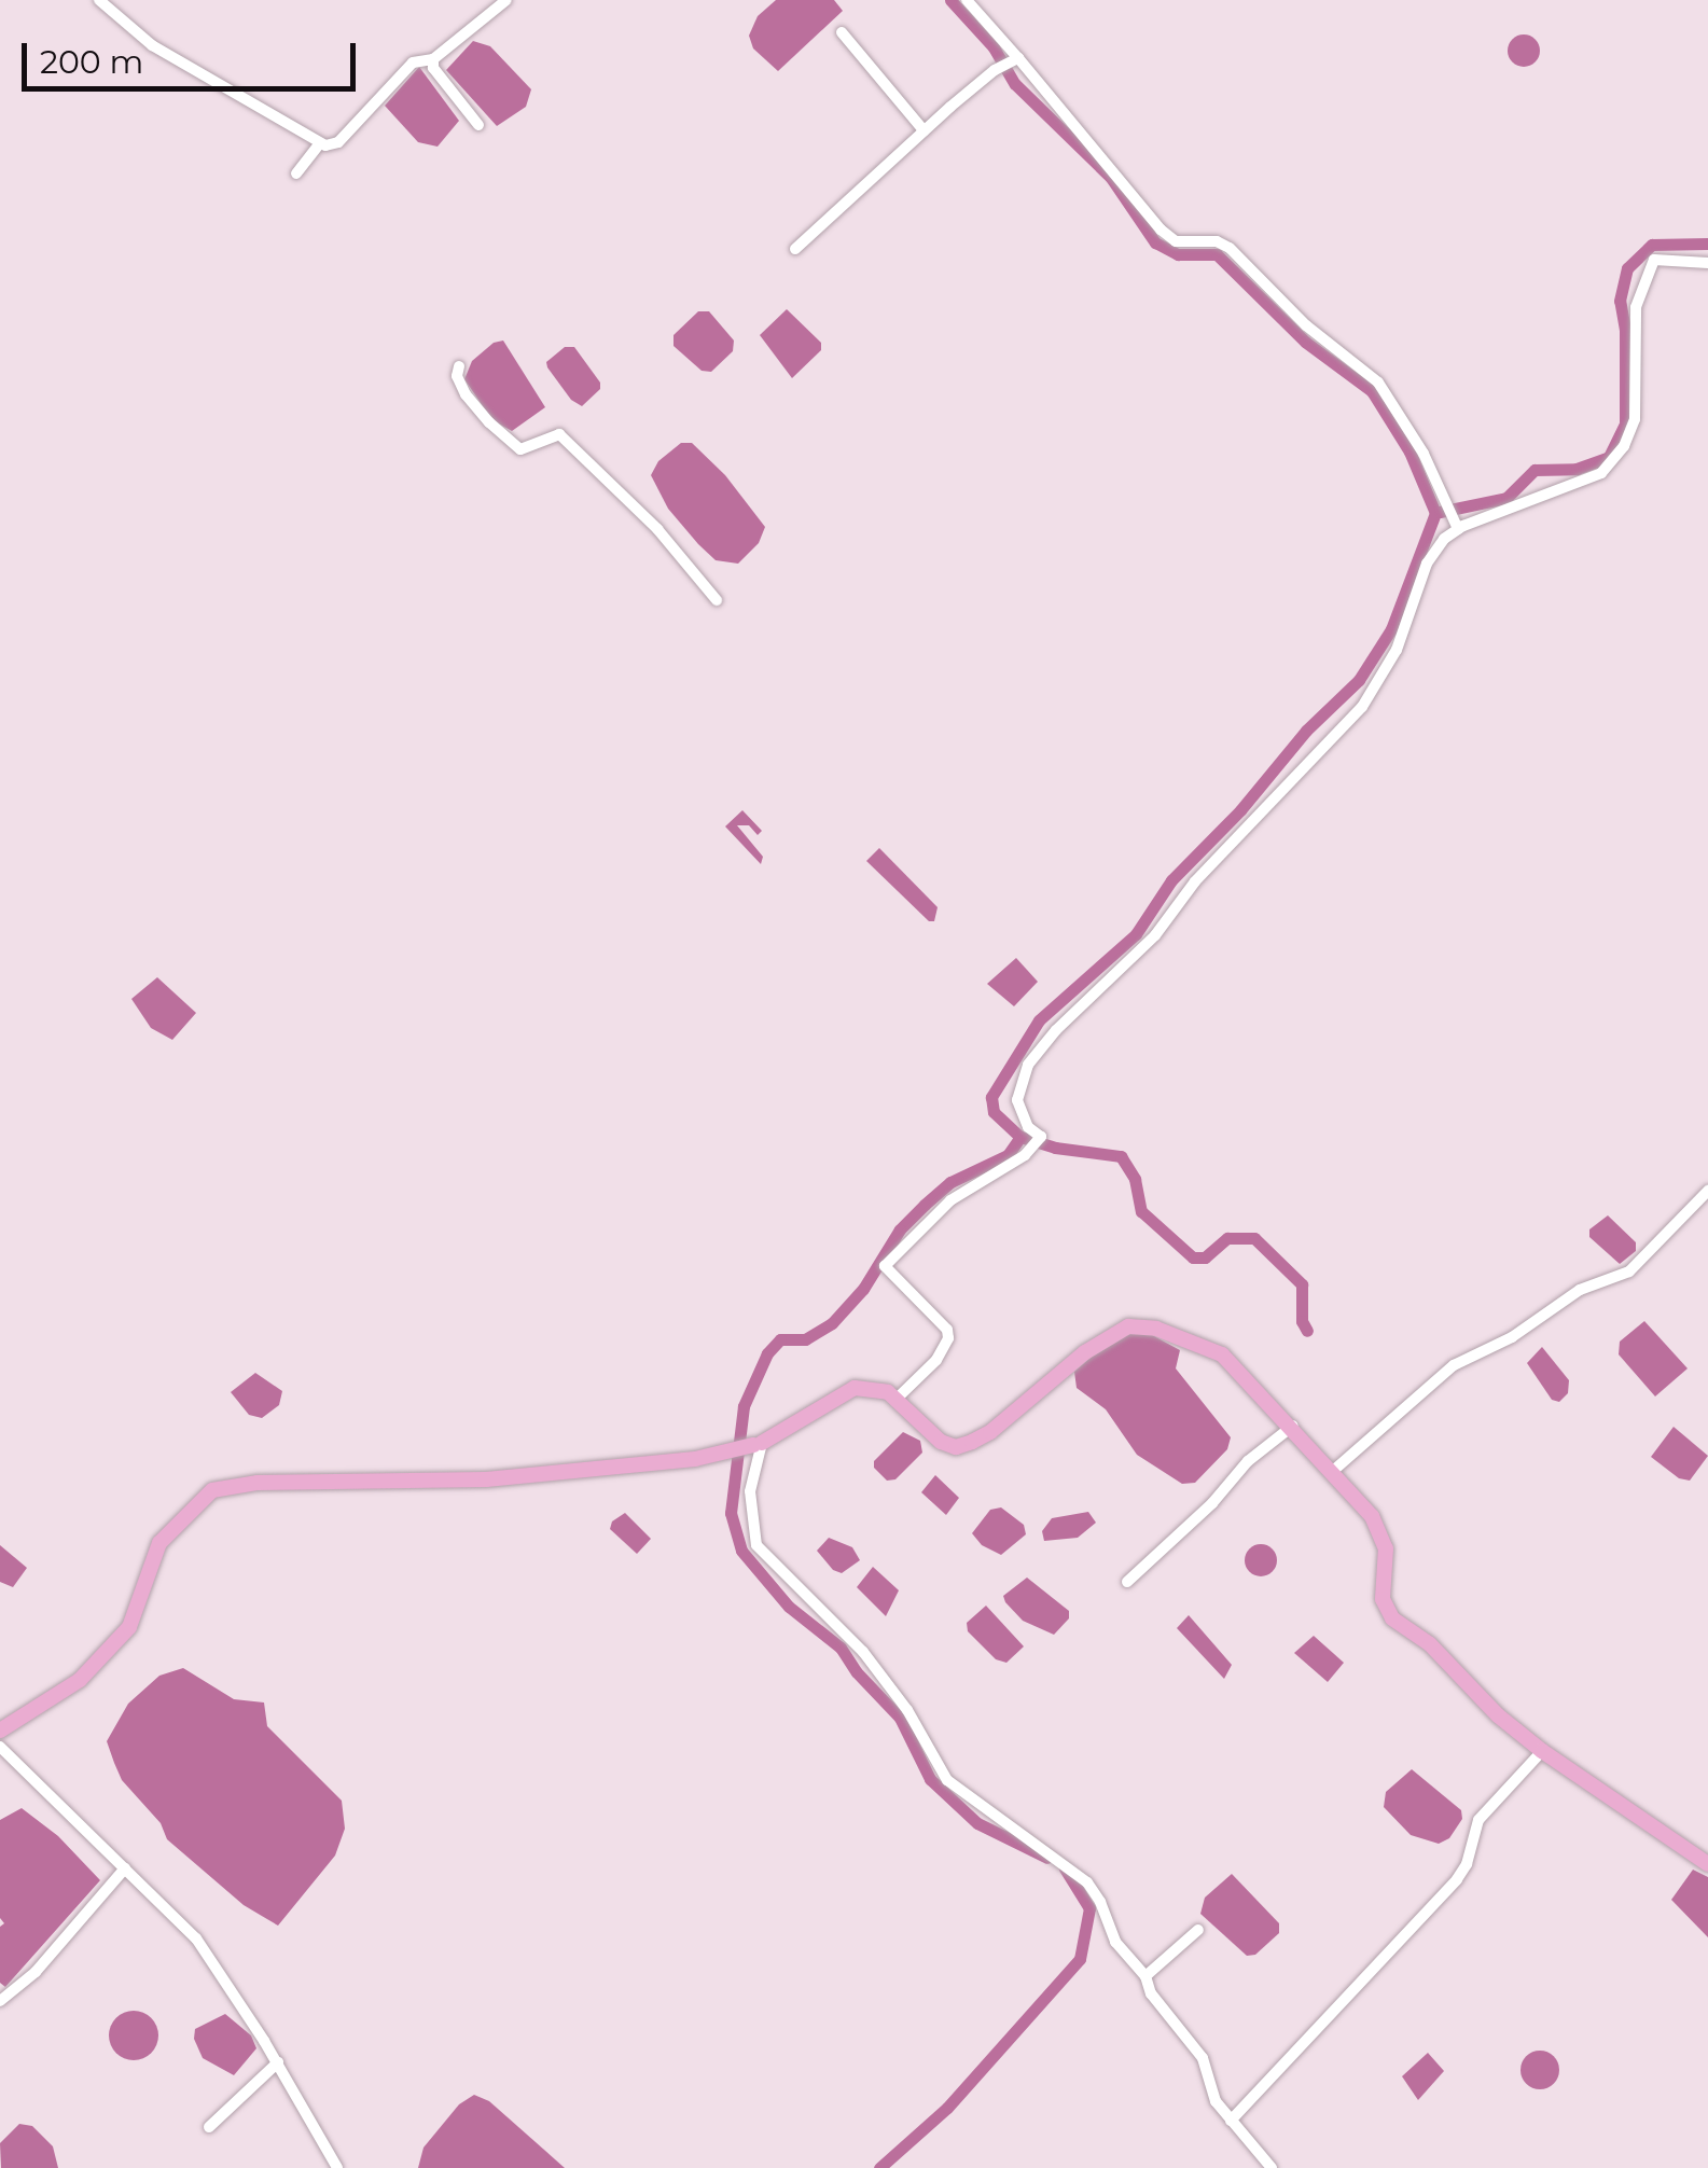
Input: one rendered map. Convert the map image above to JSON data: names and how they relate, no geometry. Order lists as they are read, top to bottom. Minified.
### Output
{"scale_bar":"200 m"}
